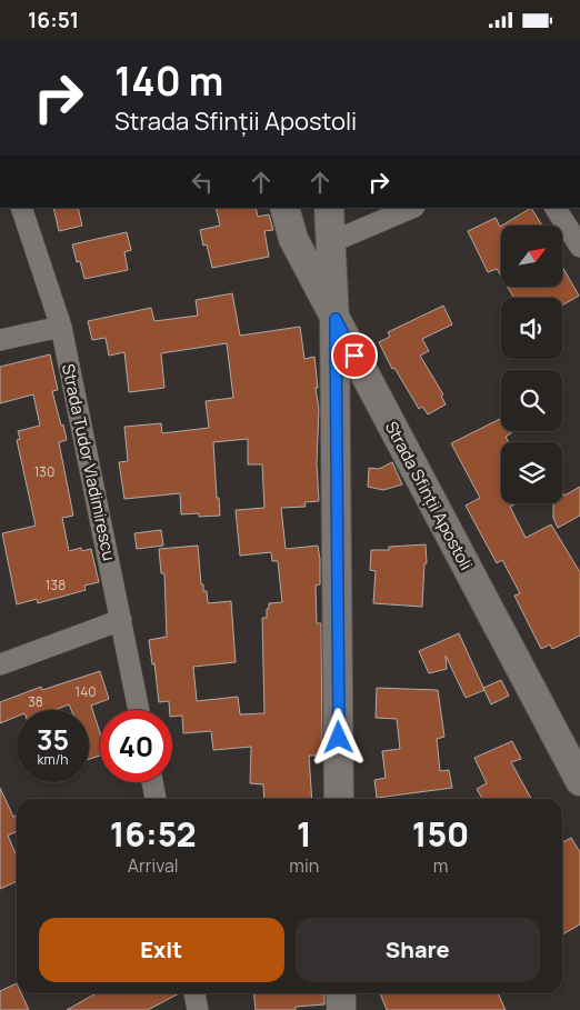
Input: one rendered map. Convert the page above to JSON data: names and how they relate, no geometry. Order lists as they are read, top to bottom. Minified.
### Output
{"streets":{"street":["Strada Tudor Vladimirescu","Strada Sfinții Apostoli"]},"house_numbers":["130","138","140","38"],"north":"top right","page":{"status":"16:51","turn":["140 m","Strada Sfinții Apostoli"],"speed":"35 km/h","limit":"40","eta":["16:52","Arrival","1","min","150","m"],"buttons":["Exit","Share"]}}
